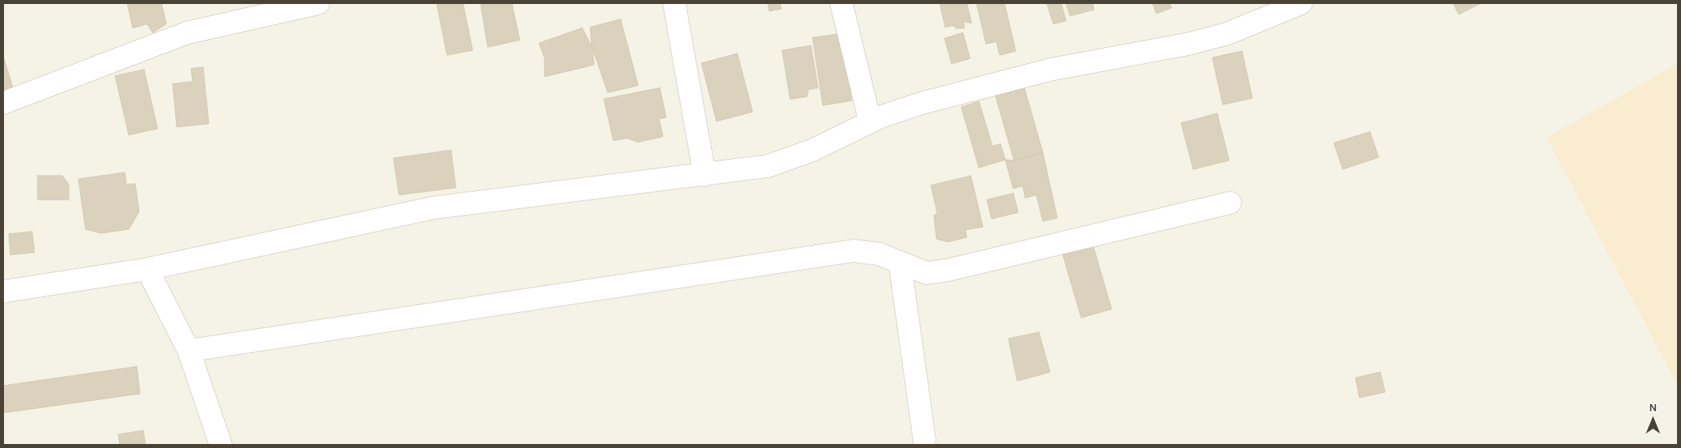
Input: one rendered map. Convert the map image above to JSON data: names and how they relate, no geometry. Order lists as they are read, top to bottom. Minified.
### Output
{"north":"top"}
